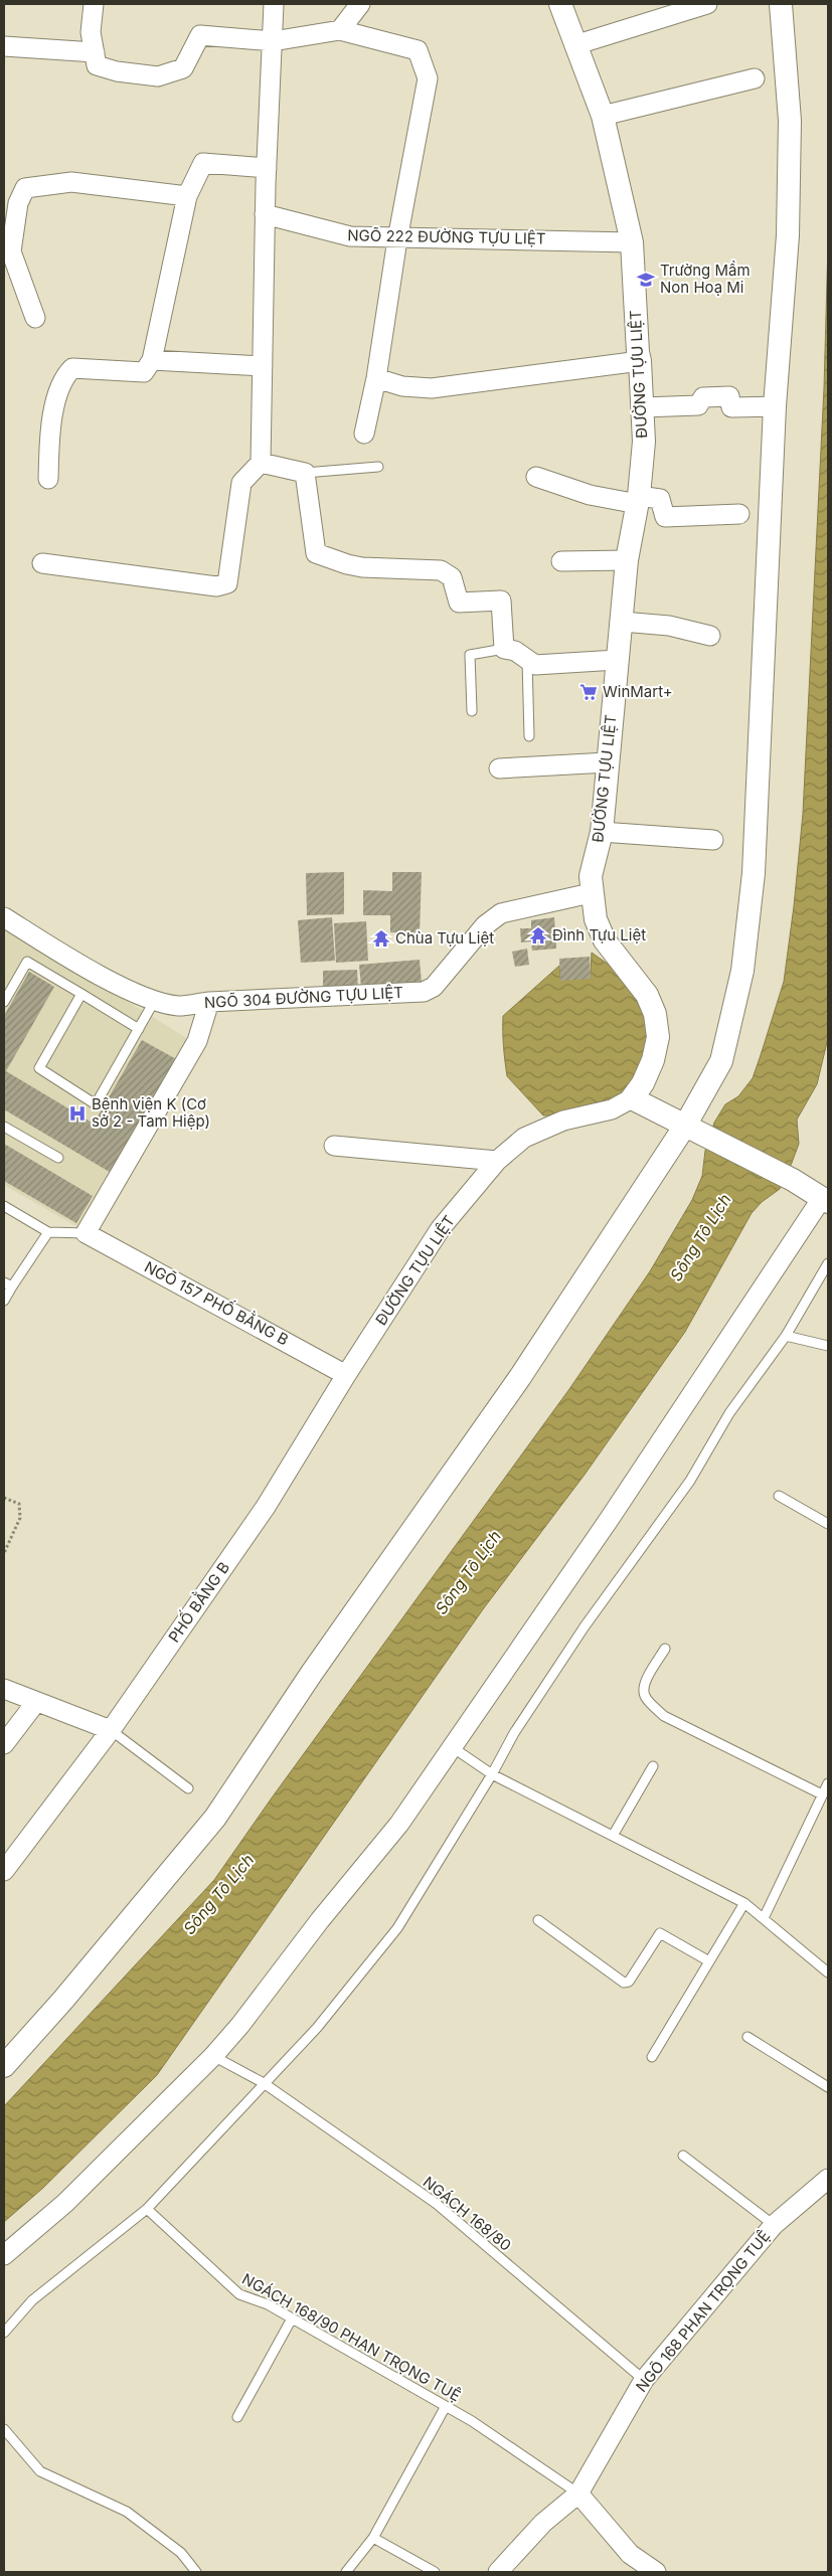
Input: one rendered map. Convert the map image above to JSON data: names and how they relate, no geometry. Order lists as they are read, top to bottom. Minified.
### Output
{"streets":{"street":["NGÕ 222 ĐƯỜNG TỰU LIỆT","ĐƯỜNG TỰU LIỆT","NGÕ 304 ĐƯỜNG TỰU LIỆT","NGÕ 157 PHỐ BẰNG B","PHỐ BẰNG B","NGÕ 168 PHAN TRỌNG TUỆ"],"lane":["NGÁCH 168/80","NGÁCH 168/90 PHAN TRỌNG TUỆ"]},"crossings":[["NGÕ 222 ĐƯỜNG TỰU LIỆT","ĐƯỜNG TỰU LIỆT"],["ĐƯỜNG TỰU LIỆT","NGÕ 304 ĐƯỜNG TỰU LIỆT"],["ĐƯỜNG TỰU LIỆT","NGÕ 157 PHỐ BẰNG B"],["ĐƯỜNG TỰU LIỆT","PHỐ BẰNG B"],["NGÕ 157 PHỐ BẰNG B","PHỐ BẰNG B"],["NGÁCH 168/80","NGÕ 168 PHAN TRỌNG TUỆ"],["NGÕ 168 PHAN TRỌNG TUỆ","NGÁCH 168/90 PHAN TRỌNG TUỆ"]],"water":["Sông Tô Lịch"],"places":{"school or university":["Trường Mầm Non Hoạ Mi"],"supermarket":["WinMart+"],"temple":["Đình Tựu Liệt","Chùa Tựu Liệt"],"hospital":["Bệnh viện K (Cơ sở 2 - Tam Hiệp)"]}}
